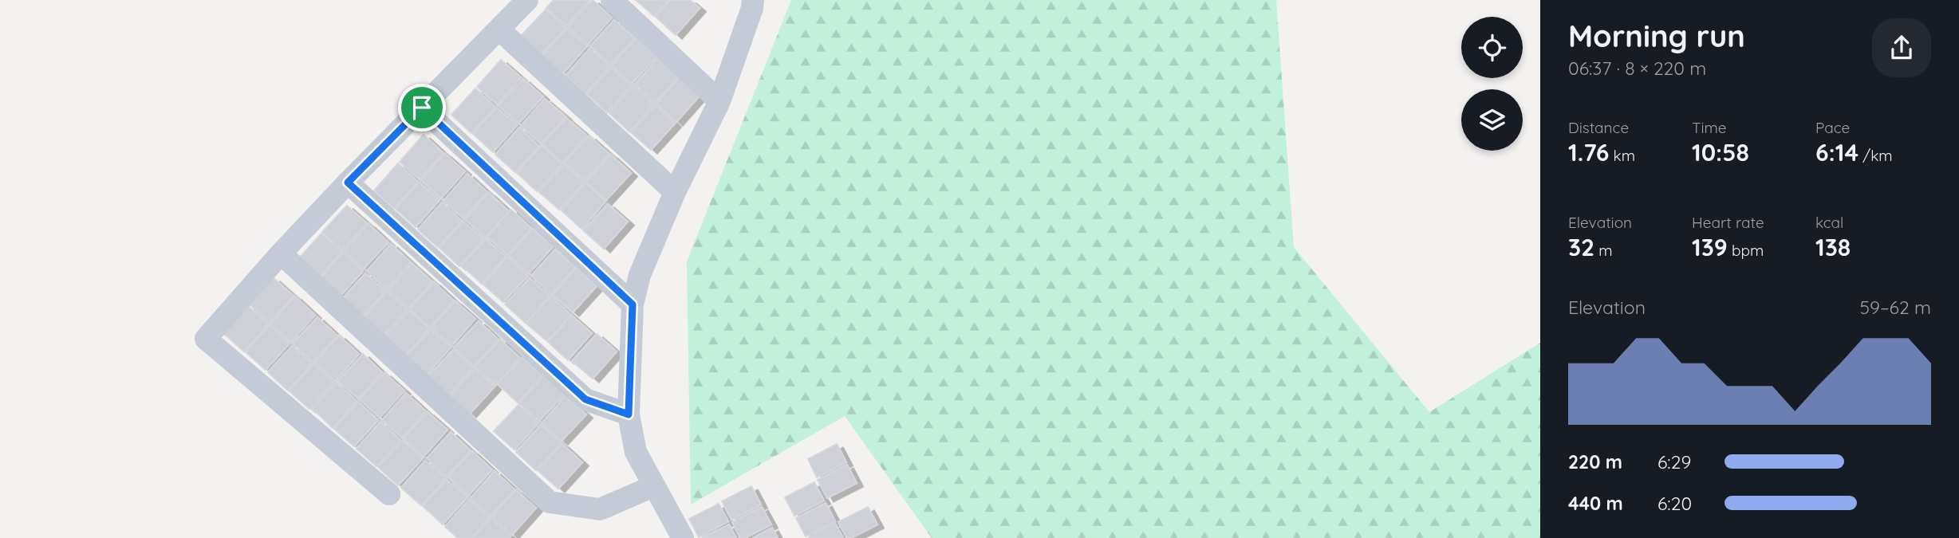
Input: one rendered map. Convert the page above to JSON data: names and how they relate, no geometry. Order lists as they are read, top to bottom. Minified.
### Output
{"page":{"heading":["Morning run","06:37 · 8 × 220 m"],"stats":[["Distance","1.76 km"],["Time","10:58"],["Pace","6:14 /km"],["Elevation","32 m"],["Heart rate","139 bpm"],["kcal","138"]],"chart":["Elevation","59–62 m"],"list":[{"name":"220 m","note":"6:29"},{"name":"440 m","note":"6:20"}]}}
